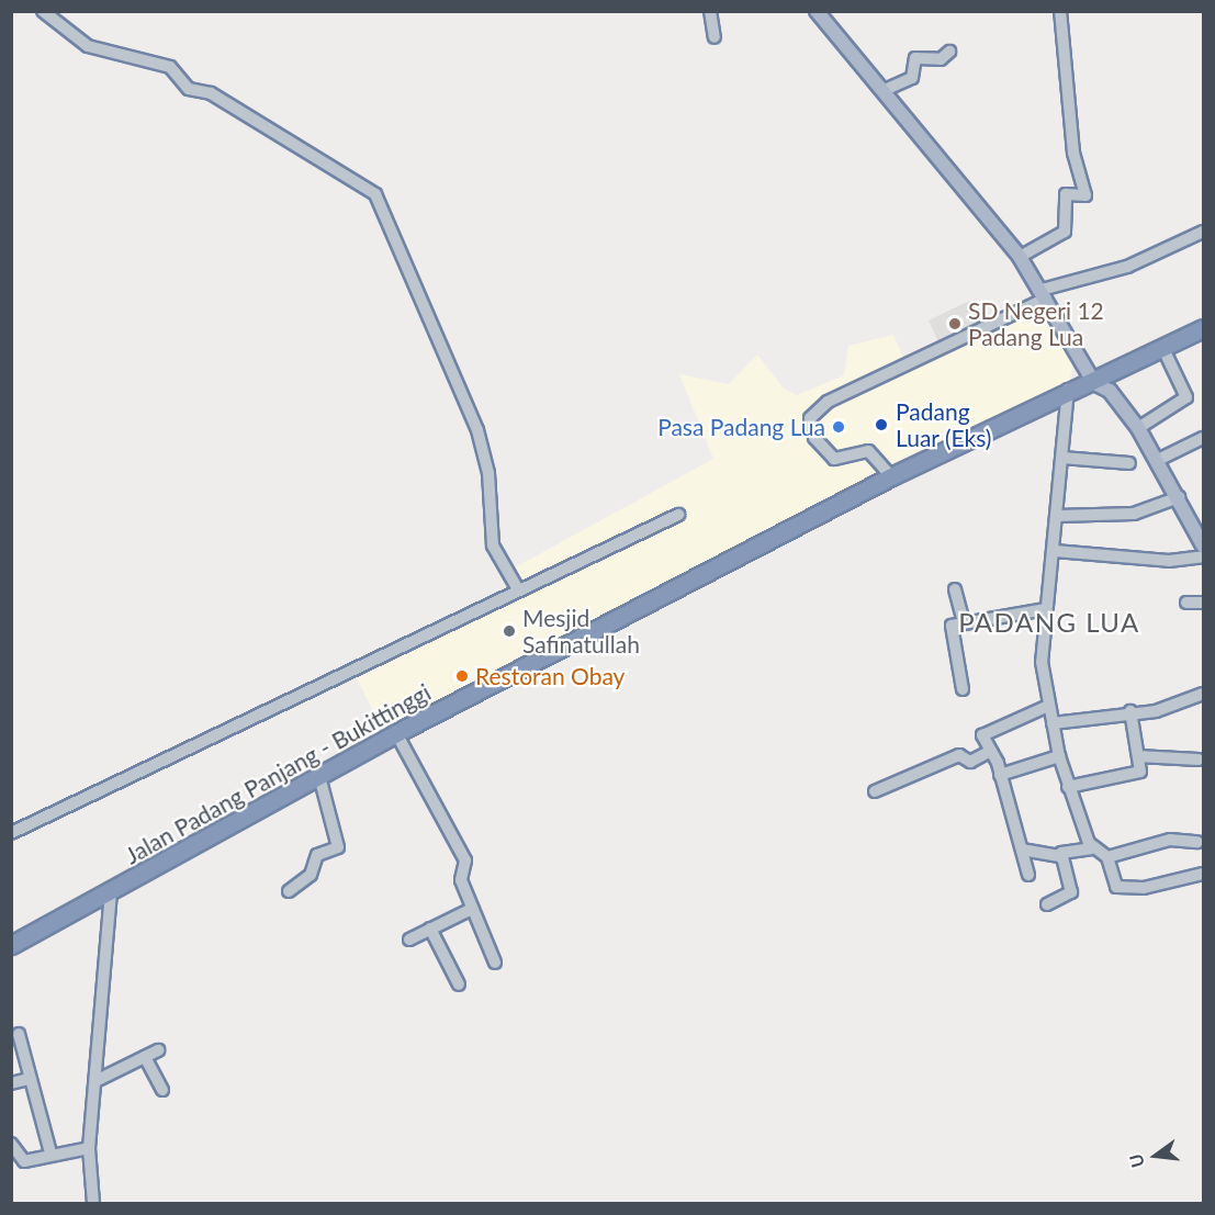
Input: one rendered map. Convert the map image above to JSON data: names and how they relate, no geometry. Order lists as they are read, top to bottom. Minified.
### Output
{"streets":{"highway":["Jalan Padang Panjang - Bukittinggi"]},"districts":["PADANG LUA"],"places":["SD Negeri 12 Padang Lua","Padang Luar (Eks)","Pasa Padang Lua","Mesjid Safinatullah","Restoran Obay"],"north":"left"}
